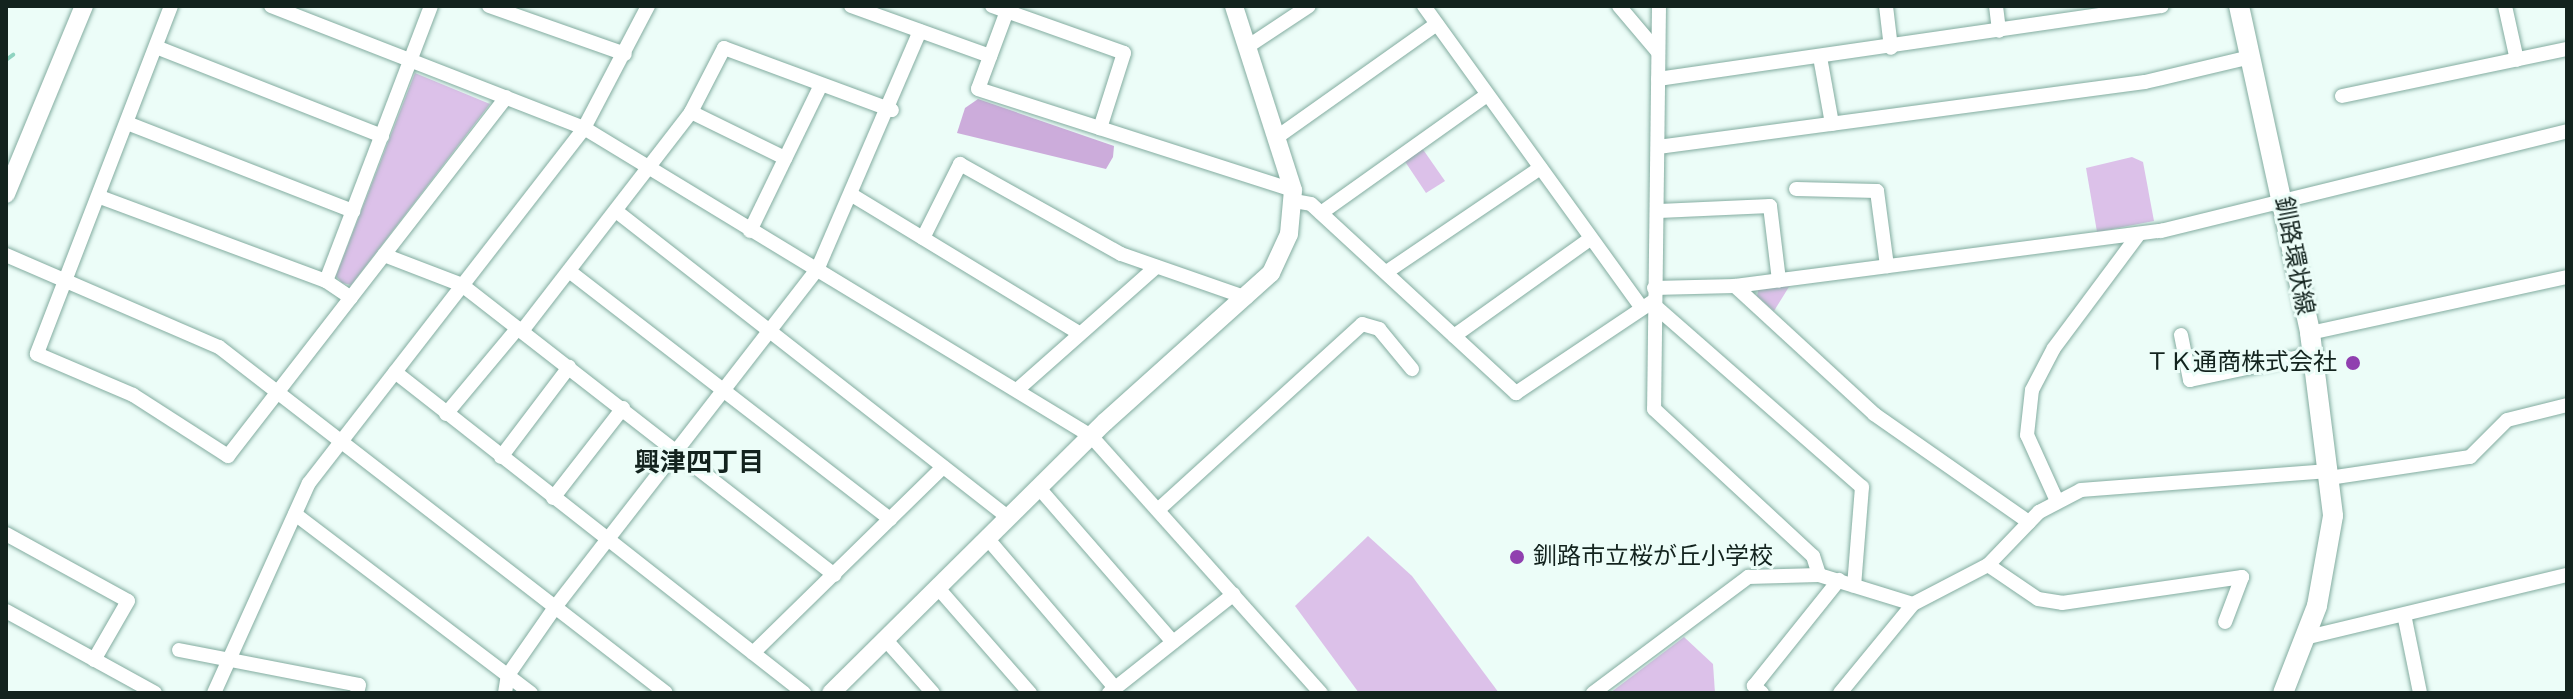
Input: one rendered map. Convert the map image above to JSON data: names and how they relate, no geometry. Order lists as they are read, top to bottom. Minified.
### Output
{"streets":{"main road":["釧路環状線"]},"districts":["興津四丁目"],"places":["ＴＫ通商株式会社","釧路市立桜が丘小学校"]}
